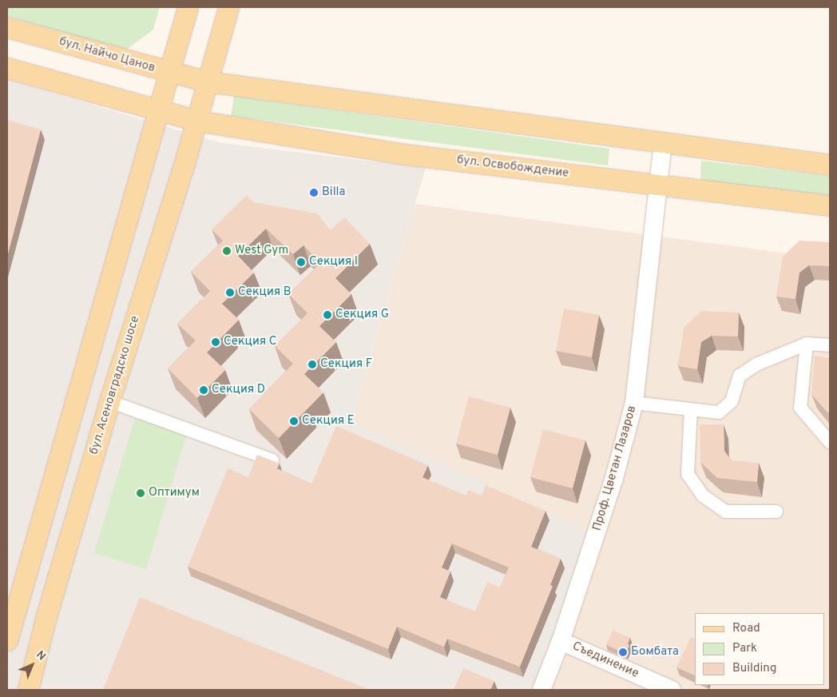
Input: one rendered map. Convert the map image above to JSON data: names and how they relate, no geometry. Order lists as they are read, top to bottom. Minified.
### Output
{"streets":{"main road":["бул. Найчо Цанов","бул. Освобождение","бул. Асеновградско шосе"],"street":["Проф. Цветан Лазаров","Съединение"]},"crossings":[["бул. Найчо Цанов","бул. Асеновградско шосе"],["бул. Освобождение","бул. Асеновградско шосе"],["бул. Освобождение","Проф. Цветан Лазаров"],["Проф. Цветан Лазаров","Съединение"]],"places":["Billa","West Gym","Секция I","Секция B","Секция G","Секция C","Секция F","Секция D","Секция E","Оптимум","Бомбата"],"legend":["Road","Park","Building"],"north":"top right"}
